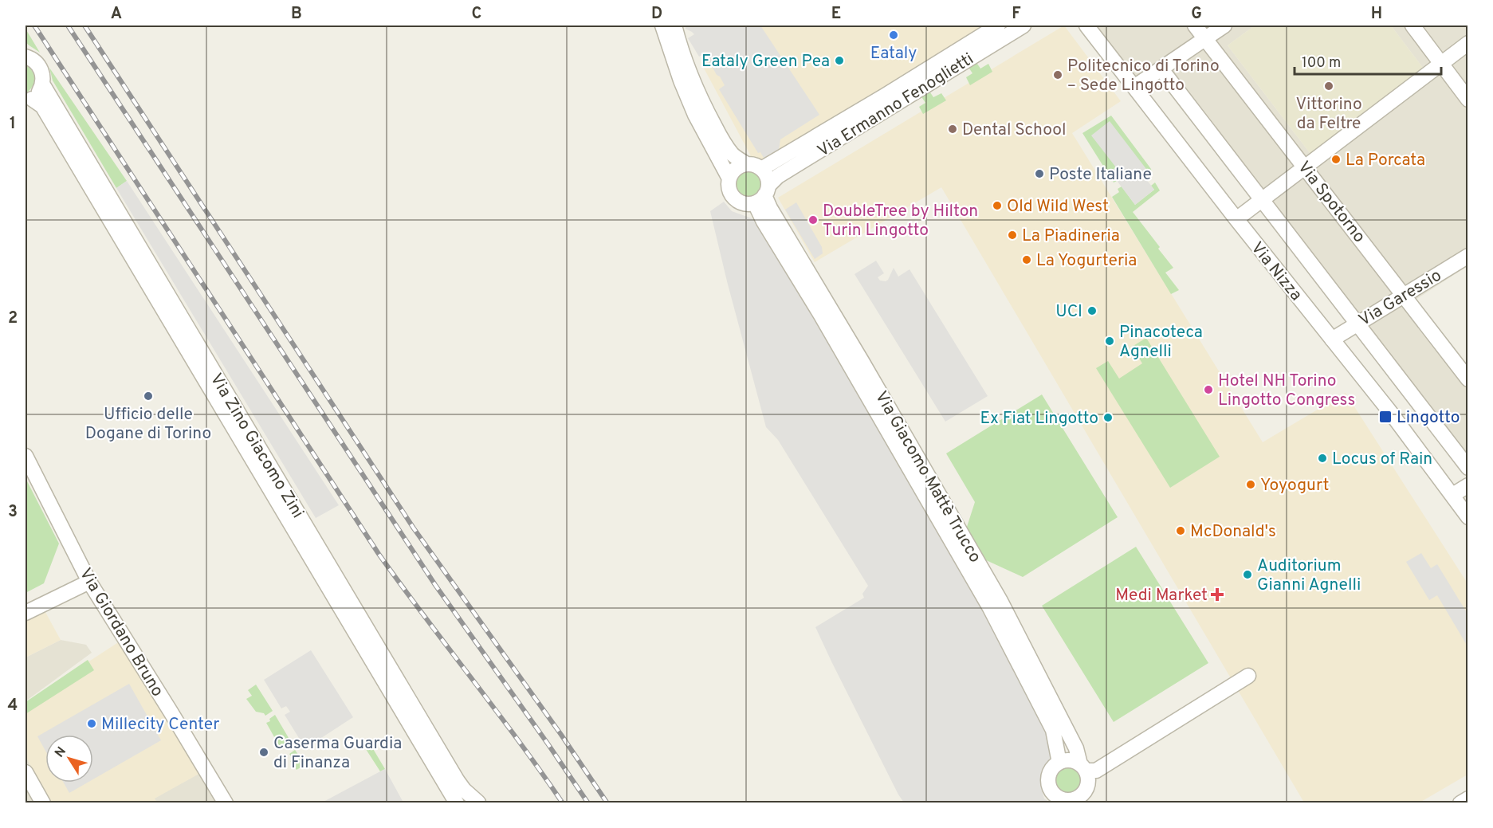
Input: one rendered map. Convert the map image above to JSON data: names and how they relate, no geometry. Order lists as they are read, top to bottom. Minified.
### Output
{"streets":{"street":["Via Ermanno Fenoglietti","Via Spotorno","Via Nizza","Via Garessio","Via Zino Giacomo Zini","Via Giacomo Mattè Trucco","Via Giordano Bruno"]},"crossings":[["Via Ermanno Fenoglietti","Via Giacomo Mattè Trucco"],["Via Spotorno","Via Garessio"],["Via Nizza","Via Garessio"]],"places":{"other":["Eataly","Eataly Green Pea","Politecnico di Torino – Sede Lingotto","Vittorino da Feltre","Dental School","La Porcata","Poste Italiane","Old Wild West","DoubleTree by Hilton Turin Lingotto","La Piadineria","La Yogurteria","UCI","Pinacoteca Agnelli","Hotel NH Torino Lingotto Congress","Ufficio delle Dogane di Torino","Ex Fiat Lingotto","Locus of Rain","Yoyogurt","McDonald's","Auditorium Gianni Agnelli","Millecity Center","Caserma Guardia di Finanza"],"transit":["Lingotto"],"health":["Medi Market"]},"scale_bar":"100 m","north":"top left","grid":{"columns":["A","B","C","D","E","F","G","H"],"rows":["1","2","3","4"]}}
